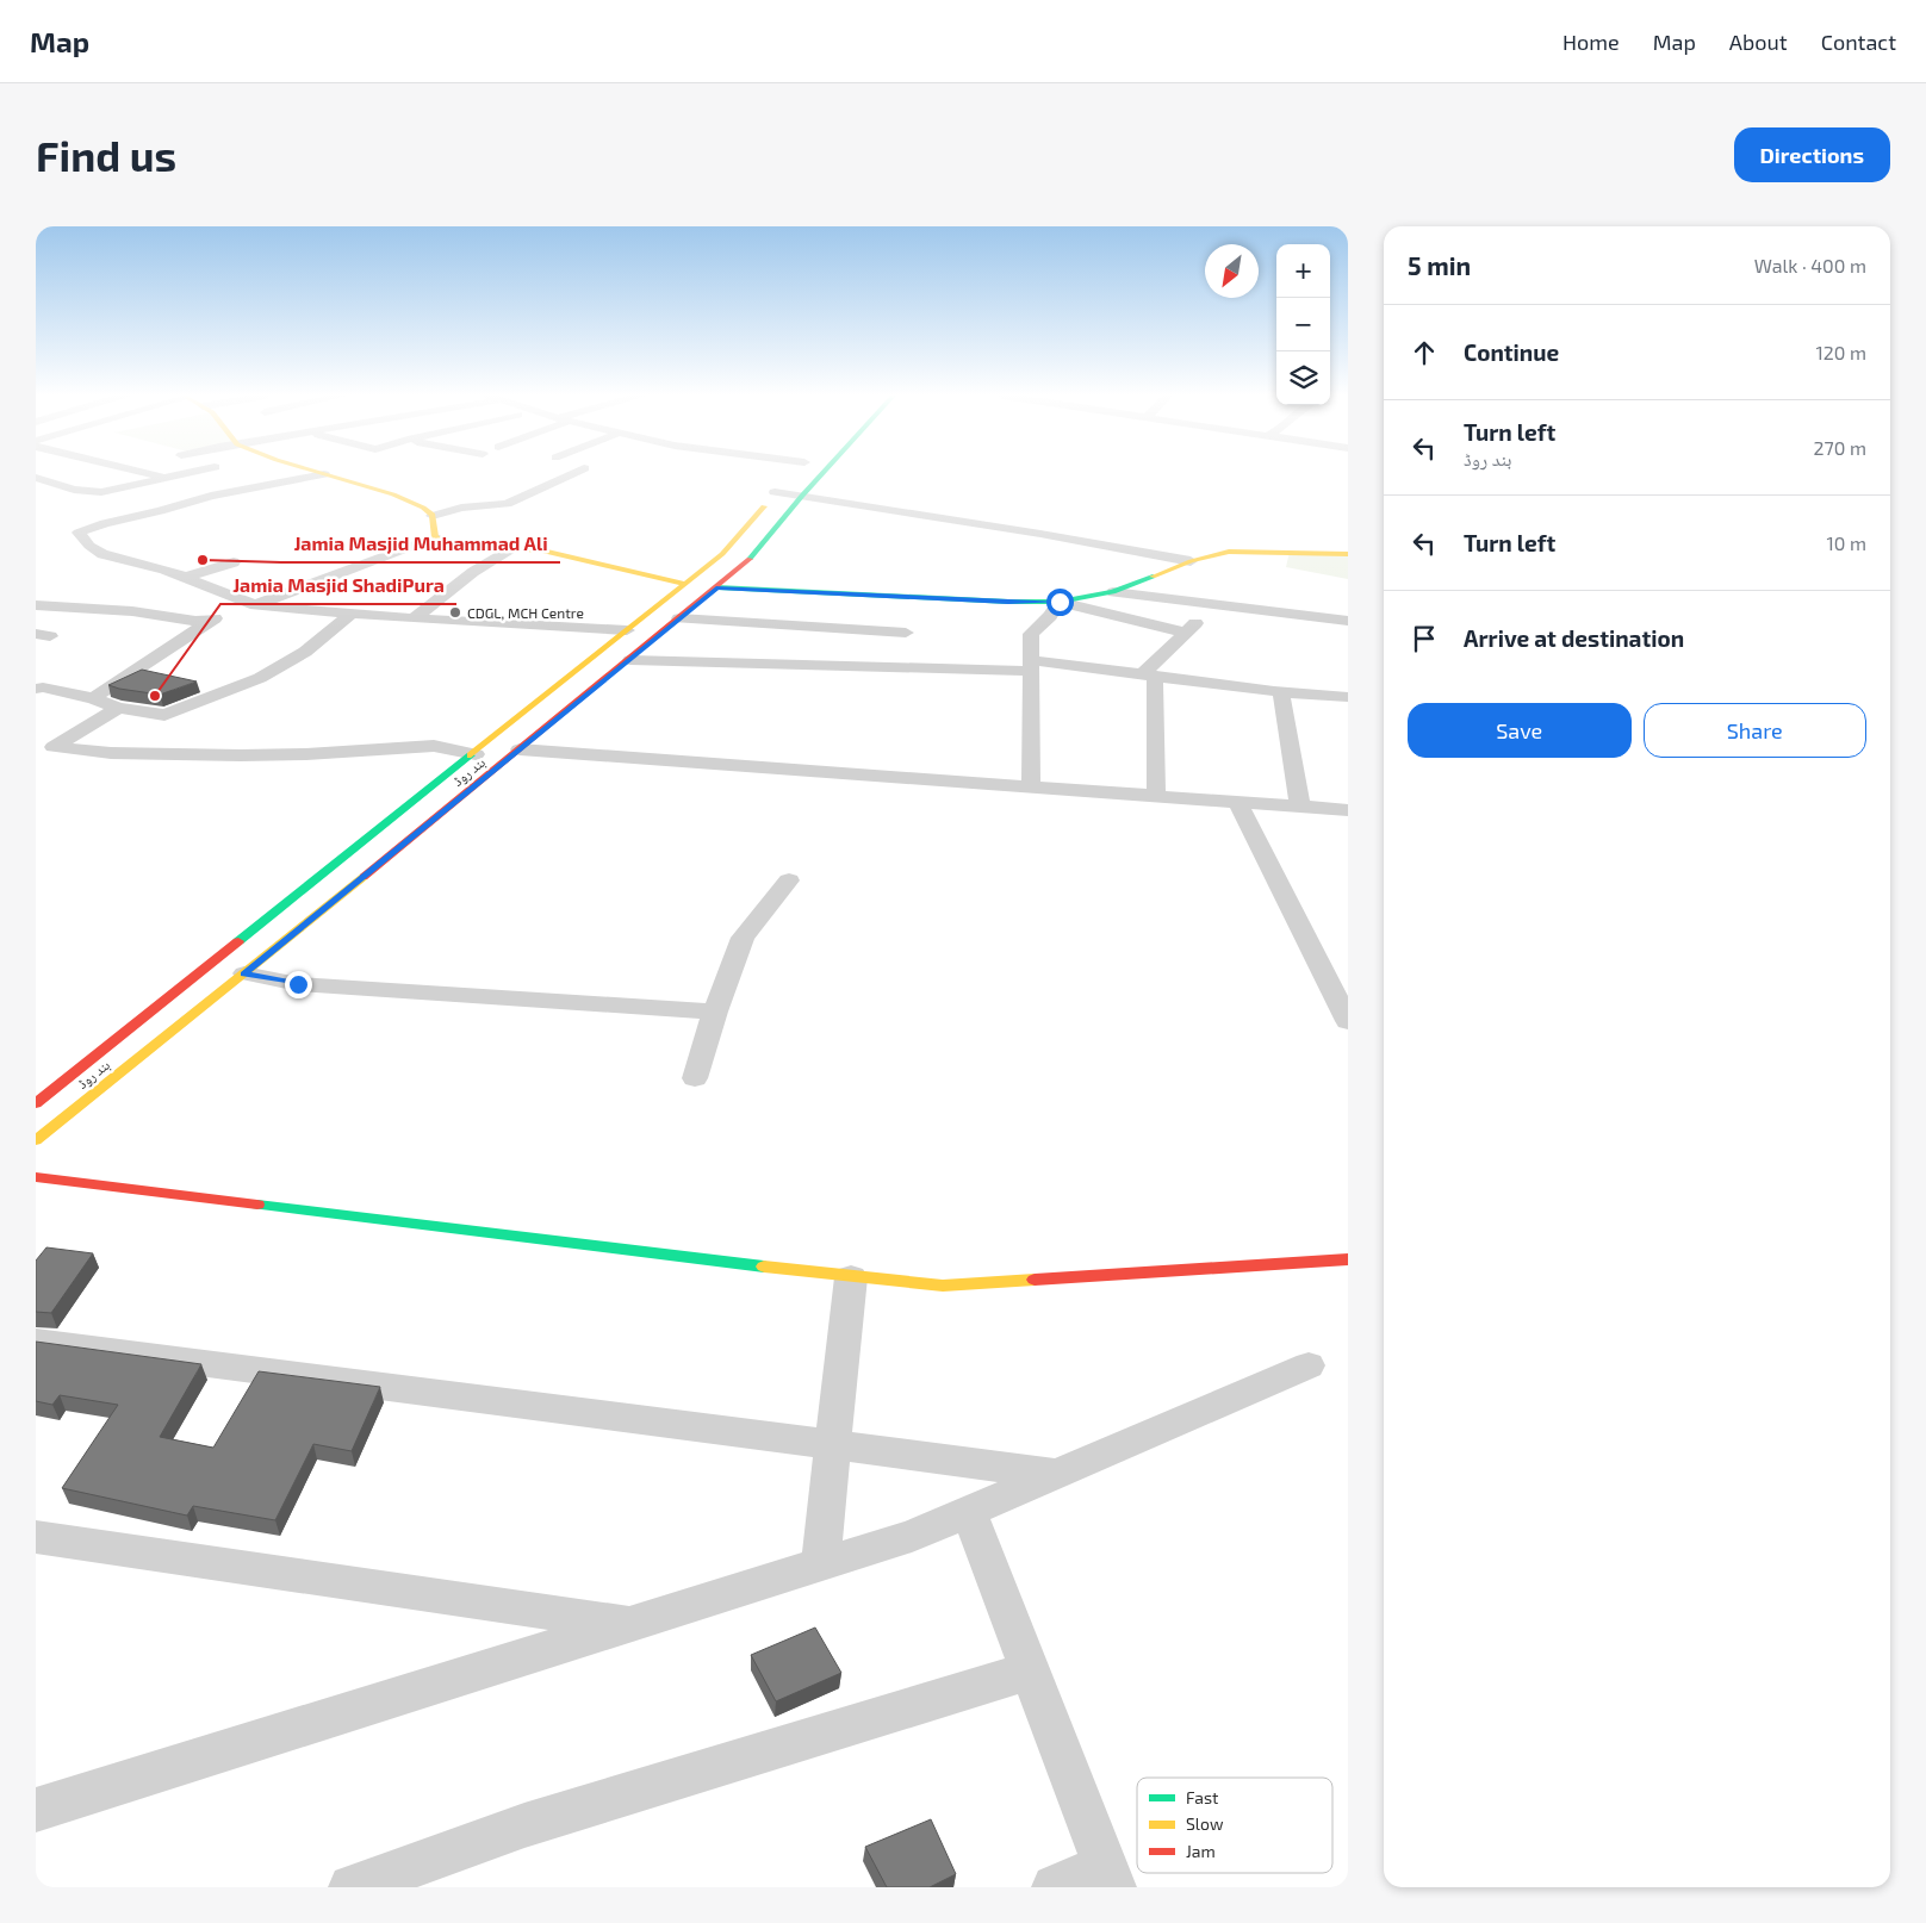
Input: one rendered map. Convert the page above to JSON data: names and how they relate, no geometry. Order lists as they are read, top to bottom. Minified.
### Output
{"streets":{"main road":["بند روڈ"]},"places":["Jamia Masjid Muhammad Ali","CDGL, MCH Centre","Jamia Masjid ShadiPura"],"legend":["Fast","Slow","Jam"],"north":"bottom left","page":{"header":"Map","nav":["Home","Map","About","Contact"],"buttons":["Directions",["Save","Share"]],"title":"Find us","heading":["5 min","Walk · 400 m"],"map_buttons":["+","−"],"list":[["Continue","120 m"],["Turn left","بند روڈ","270 m"],["Turn left","10 m"],"Arrive at destination"]}}
